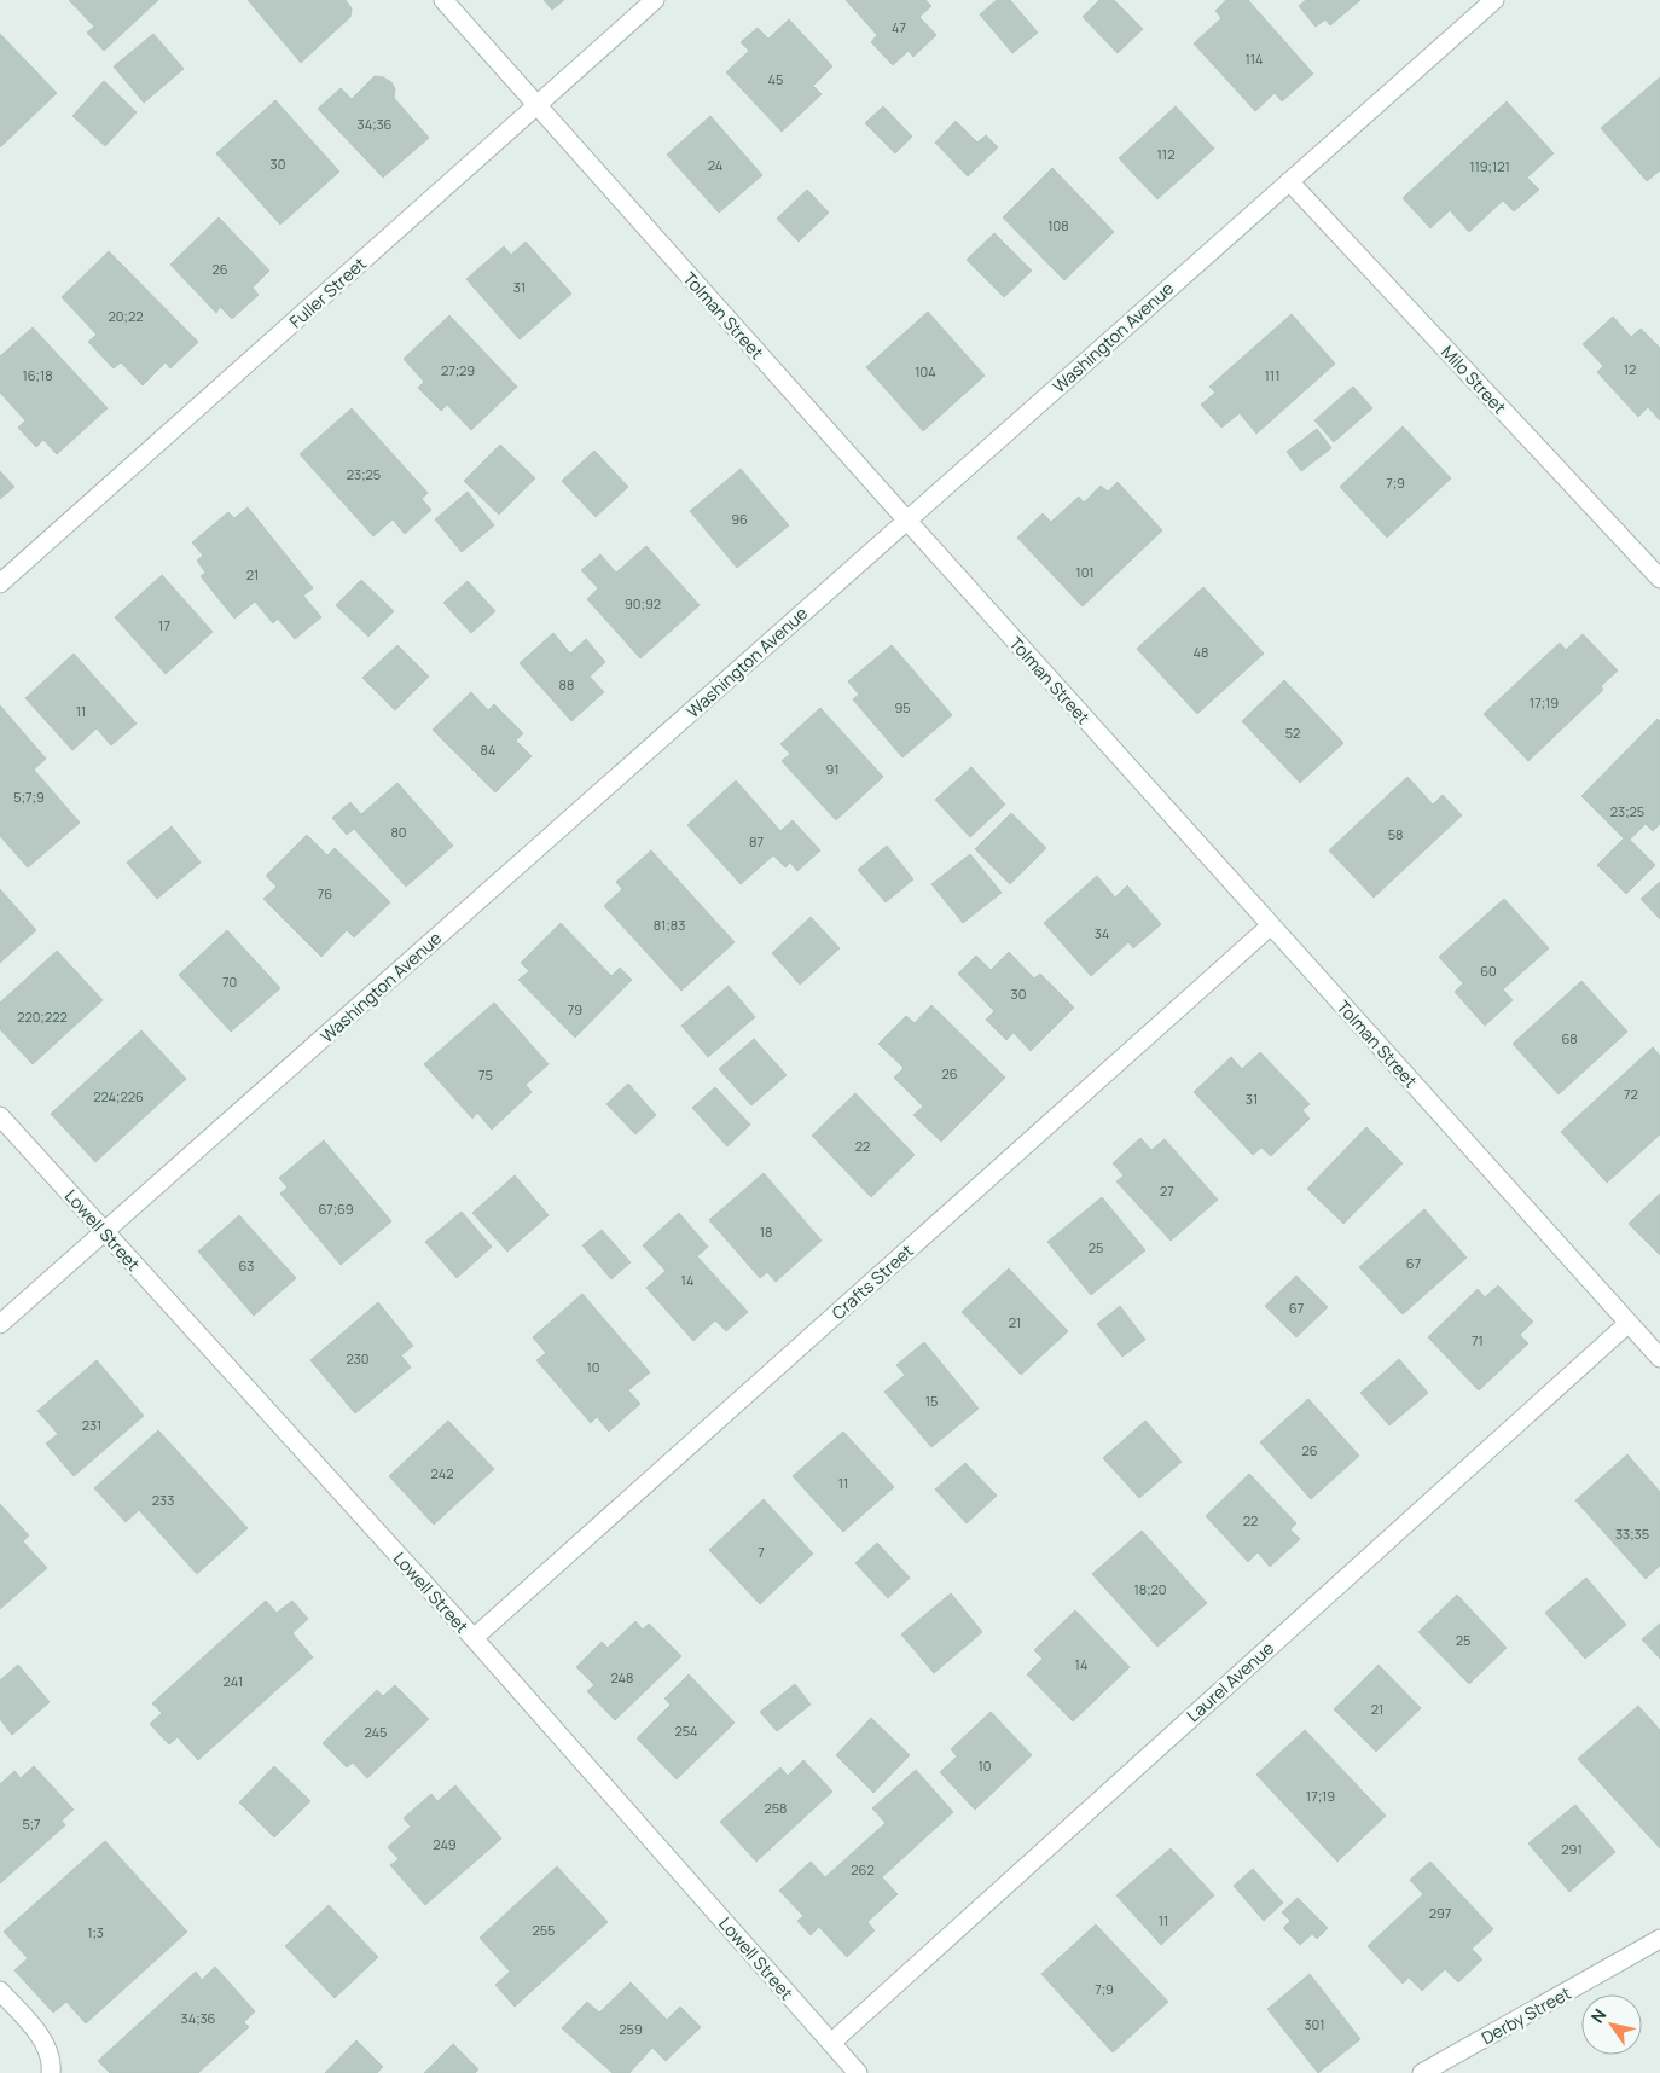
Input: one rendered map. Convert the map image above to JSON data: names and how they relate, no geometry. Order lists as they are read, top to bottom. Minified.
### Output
{"streets":{"street":["Fuller Street","Tolman Street","Washington Avenue","Milo Street","Lowell Street","Crafts Street","Laurel Avenue","Derby Street"]},"crossings":[["Fuller Street","Tolman Street"],["Tolman Street","Washington Avenue"],["Tolman Street","Crafts Street"],["Tolman Street","Laurel Avenue"],["Washington Avenue","Milo Street"],["Washington Avenue","Lowell Street"],["Lowell Street","Crafts Street"],["Lowell Street","Laurel Avenue"]],"house_numbers":["47","114","45","34;36","112","30","24","119;121","108","26","31","20;22","12","27;29","104","16;18","111","23;25","7;9","96","101","21","90;92","17","48","88","17;19","95","11","52","84","91","5;7;9","23;25","80","58","87","76","81;83","34","60","70","30","79","220;222","68","26","75","72","224;226","31","22","27","67;69","18","25","67","63","14","67","21","71","230","10","15","231","26","242","11","233","22","33;35","7","18;20","25","14","248","241","21","254","245","10","17;19","258","5;7","249","291","262","297","11","255","1;3","7;9","34;36","301","259"],"north":"top left"}
